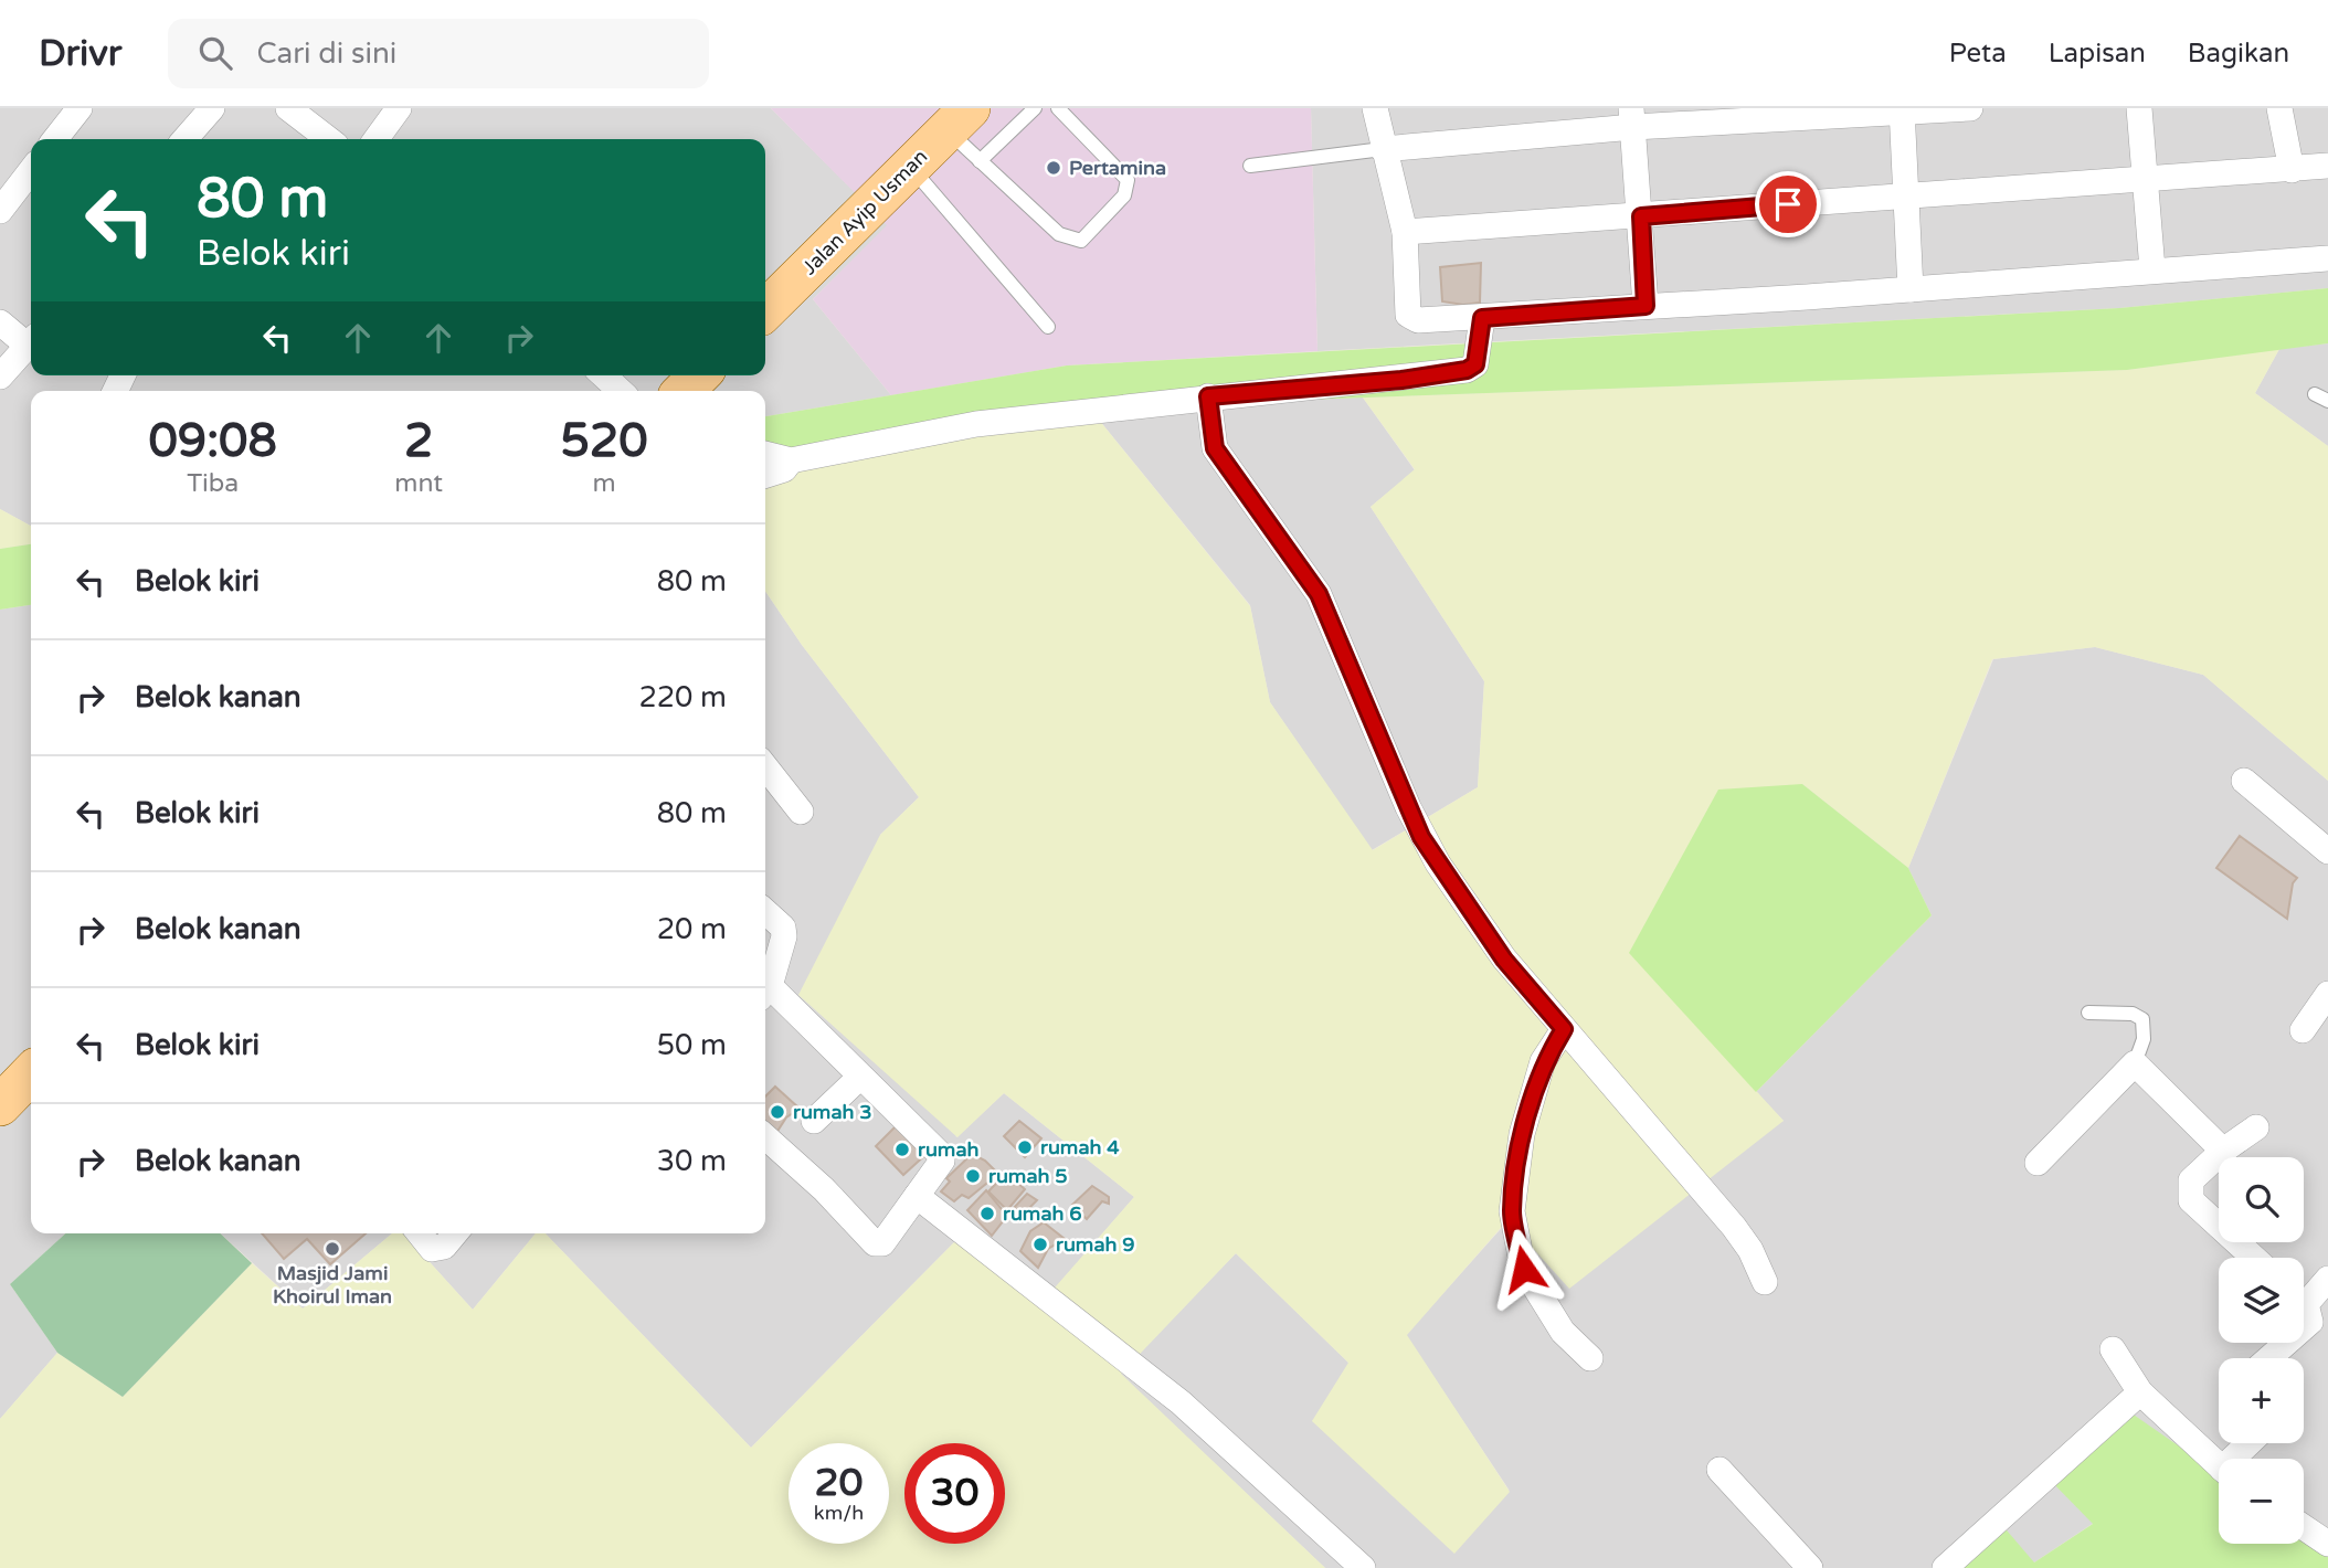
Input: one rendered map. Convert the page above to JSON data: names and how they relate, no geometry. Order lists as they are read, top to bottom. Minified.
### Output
{"streets":{"main road":["Jalan Ayip Usman"]},"places":["Pertamina","rumah 3","rumah 4","rumah","rumah 5","rumah 6","rumah 9","Masjid Jami Khoirul Iman"],"page":{"header":"Drivr","search":"Cari di sini","nav":["Peta","Lapisan","Bagikan"],"turn":["80 m","Belok kiri"],"eta":["09:08","Tiba","2","mnt","520","m"],"list":[{"name":"Belok kiri","value":"80 m"},{"name":"Belok kanan","value":"220 m"},{"name":"Belok kiri","value":"80 m"},{"name":"Belok kanan","value":"20 m"},{"name":"Belok kiri","value":"50 m"},{"name":"Belok kanan","value":"30 m"}],"map_buttons":["+","−"],"speed":"20 km/h","limit":"30"}}
